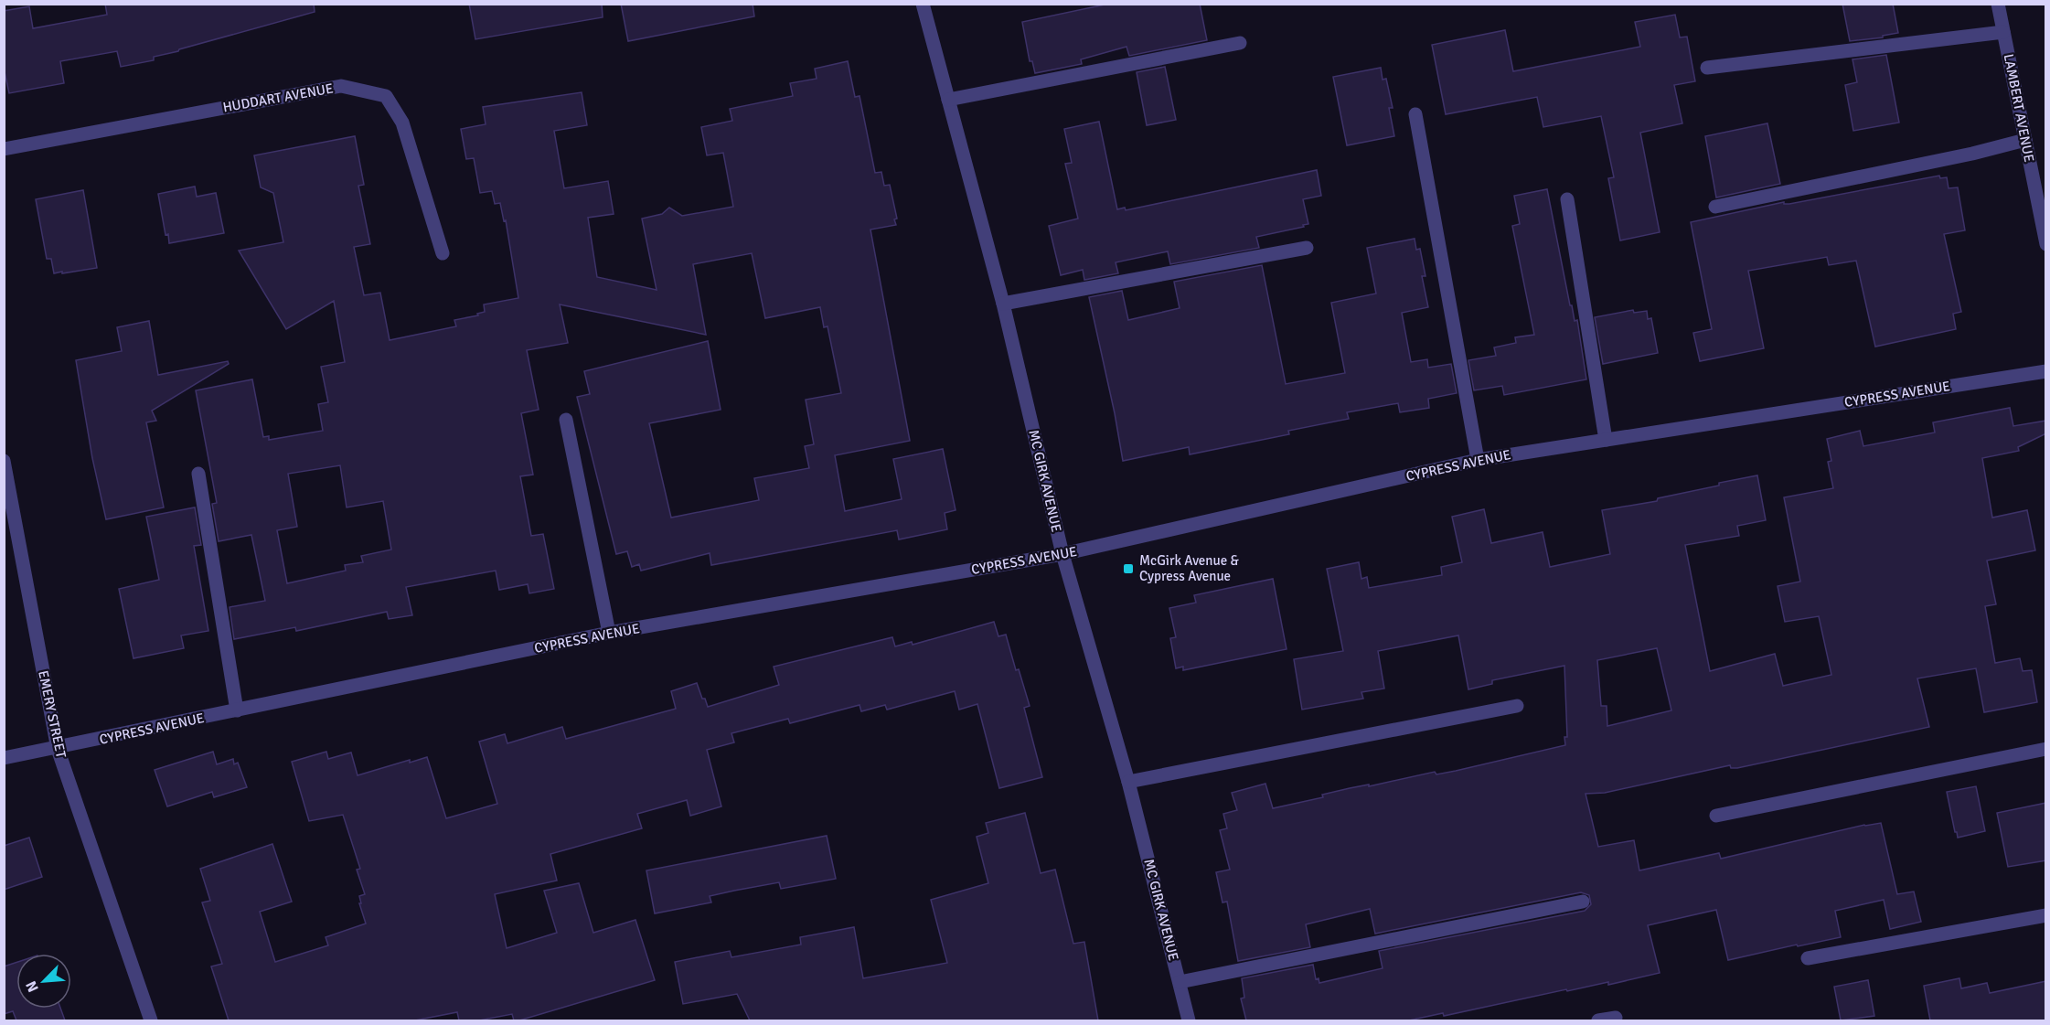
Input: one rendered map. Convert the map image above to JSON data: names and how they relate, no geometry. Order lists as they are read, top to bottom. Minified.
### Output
{"streets":{"street":["HUDDART AVENUE","LAMBERT AVENUE","CYPRESS AVENUE","MC GIRK AVENUE","EMERY STREET"]},"crossings":[["CYPRESS AVENUE","MC GIRK AVENUE"],["CYPRESS AVENUE","EMERY STREET"]],"places":{"transit":["McGirk Avenue & Cypress Avenue"]},"north":"bottom left"}
